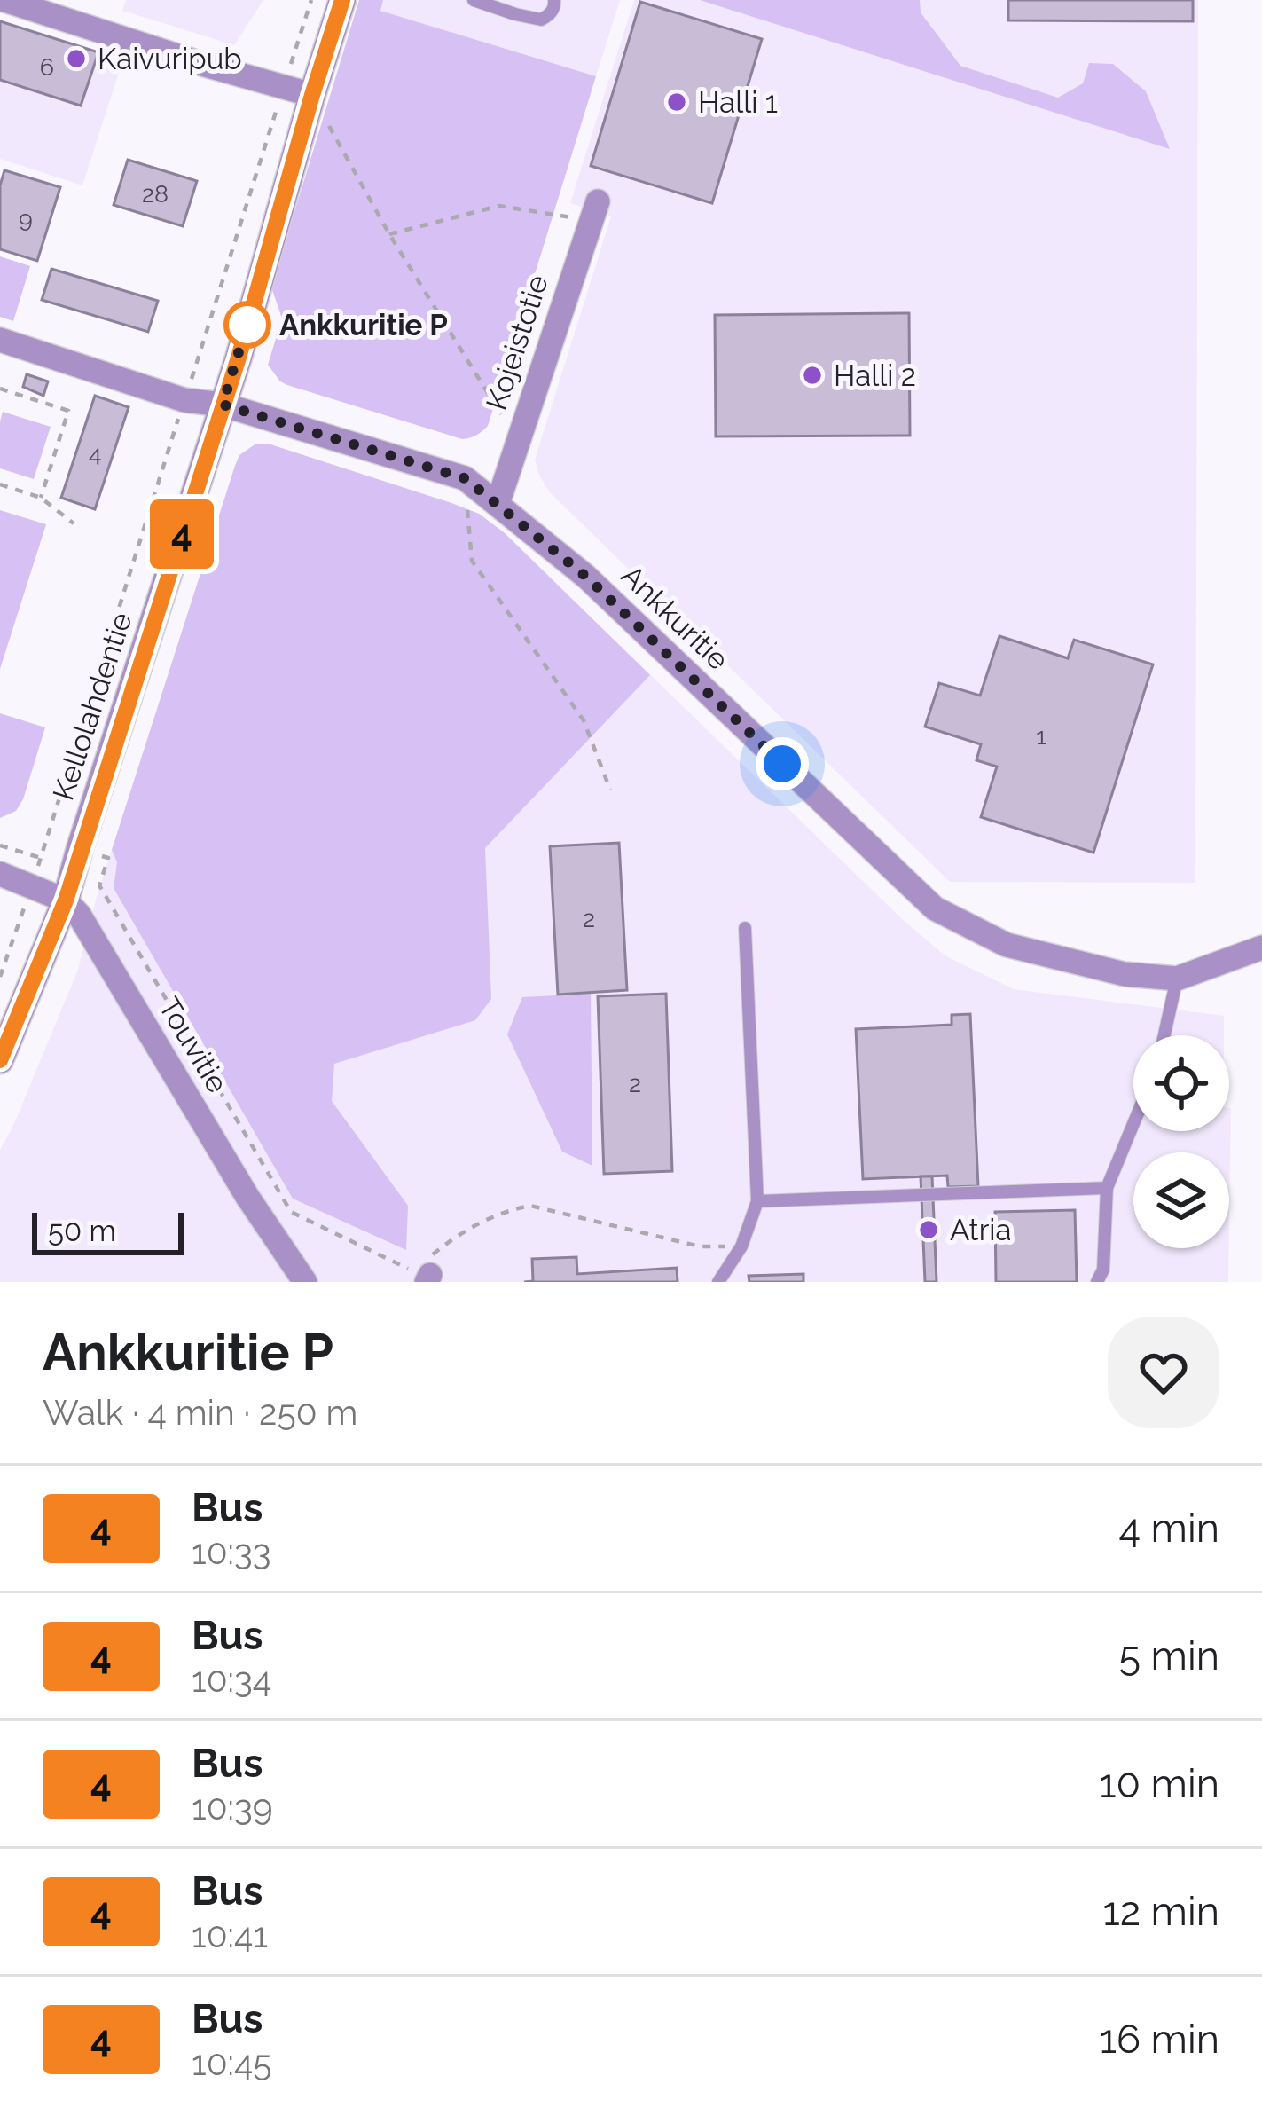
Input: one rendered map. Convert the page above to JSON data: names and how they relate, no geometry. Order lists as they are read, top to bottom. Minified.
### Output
{"streets":{"street":["Kojeistotie","Ankkuritie","Kellolahdentie","Touvitie"]},"crossings":[["Kojeistotie","Ankkuritie"],["Ankkuritie","Kellolahdentie"],["Kellolahdentie","Touvitie"]],"places":["Kaivuripub","Halli 1","Ankkuritie P","Halli 2","Atria"],"lines":["bus line 4"],"house_numbers":["6","28","9","4","1","2","2"],"scale_bar":"50 m","page":{"on_map":"4","scale":"50 m","heading":["Ankkuritie P","Walk · 4 min · 250 m"],"list":[{"mark":"4","name":"Bus","note":"10:33","value":"4 min"},{"mark":"4","name":"Bus","note":"10:34","value":"5 min"},{"mark":"4","name":"Bus","note":"10:39","value":"10 min"},{"mark":"4","name":"Bus","note":"10:41","value":"12 min"},{"mark":"4","name":"Bus","note":"10:45","value":"16 min"}]}}
